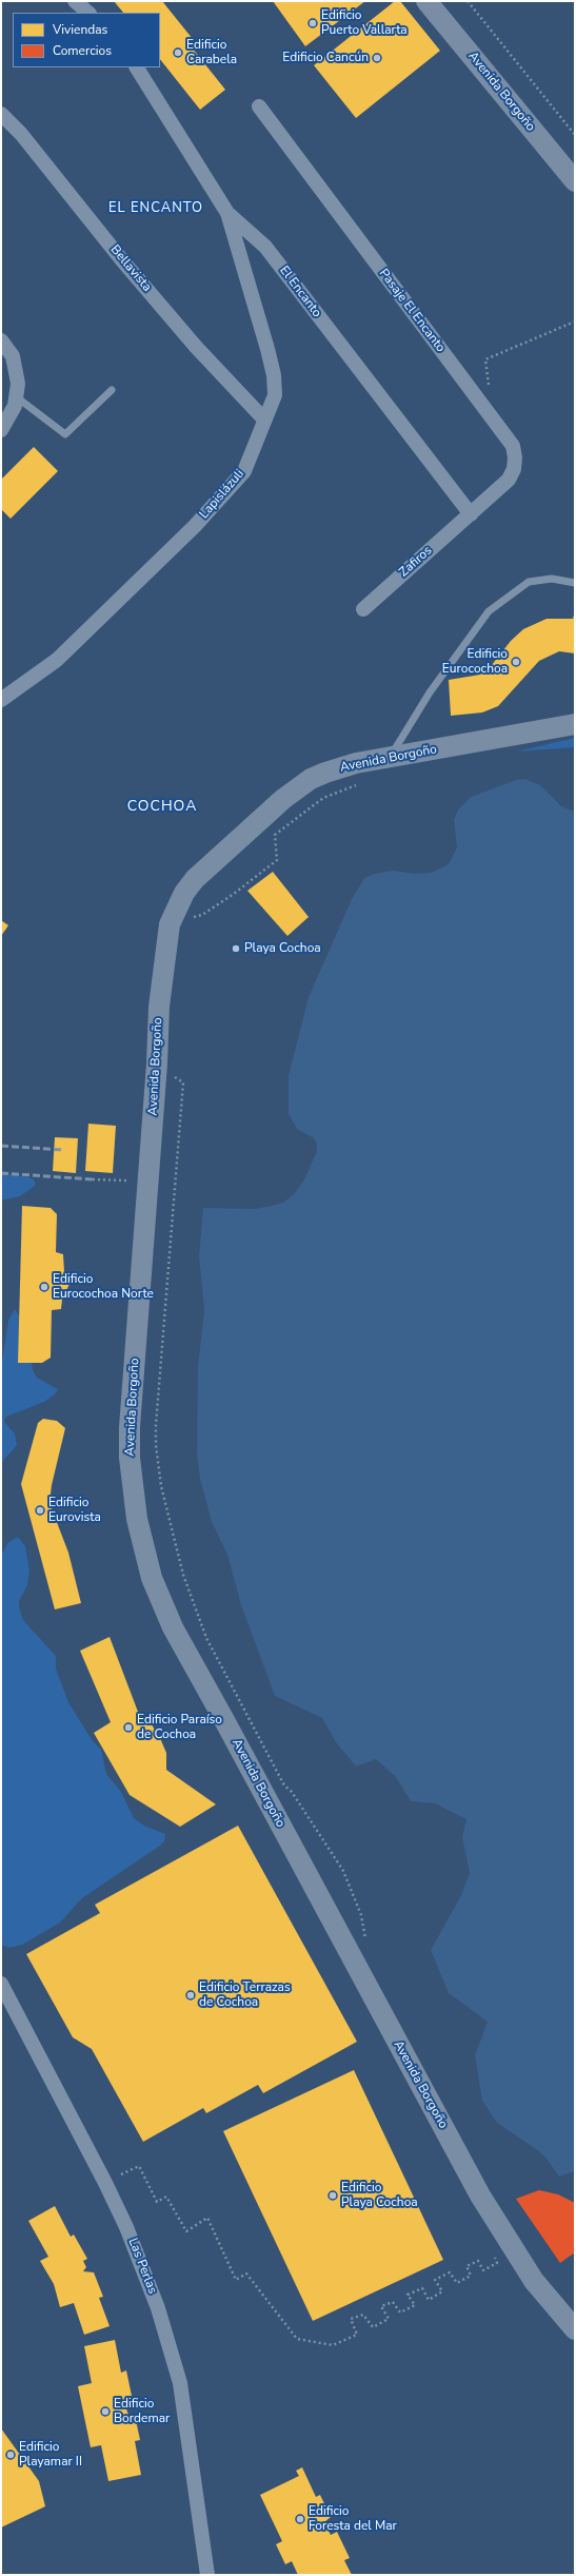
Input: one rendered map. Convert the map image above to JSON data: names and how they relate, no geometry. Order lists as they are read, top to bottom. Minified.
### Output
{"streets":{"main road":["Avenida Borgoño"],"street":["Bellavista","El Encanto","Pasaje El Encanto","Lapislázuli","Zafiros","Las Perlas"]},"crossings":[["Bellavista","Lapislázuli"],["El Encanto","Pasaje El Encanto"],["El Encanto","Lapislázuli"],["El Encanto","Zafiros"],["Pasaje El Encanto","Zafiros"]],"districts":["EL ENCANTO","COCHOA"],"places":["Edificio Puerto Vallarta","Edificio Carabela","Edificio Cancún","Edificio Eurocochoa","Playa Cochoa","Edificio Eurocochoa Norte","Edificio Eurovista","Edificio Paraíso de Cochoa","Edificio Terrazas de Cochoa","Edificio Playa Cochoa","Edificio Bordemar","Edificio Playamar II","Edificio Foresta del Mar"],"legend":["Viviendas","Comercios"]}
